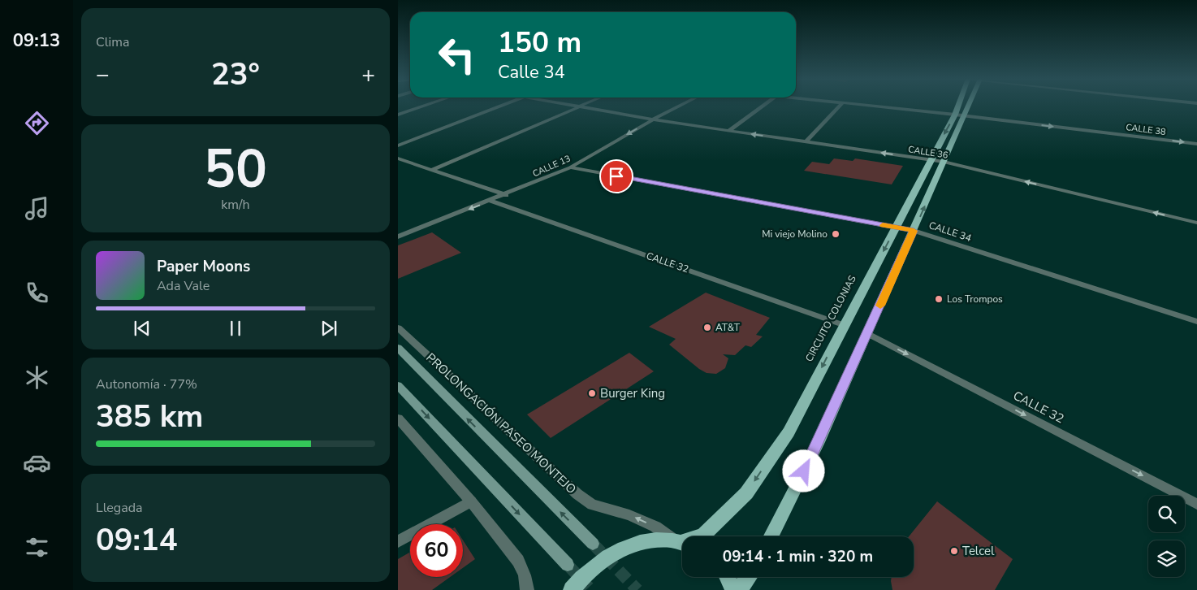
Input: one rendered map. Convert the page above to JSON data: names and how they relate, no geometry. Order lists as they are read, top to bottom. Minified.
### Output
{"streets":{"main road":["CIRCUITO COLONIAS","PROLONGACIÓN PASEO MONTEJO"],"street":["CALLE 38","CALLE 36","CALLE 13","CALLE 34","CALLE 32"]},"crossings":[["CALLE 38","CIRCUITO COLONIAS"],["CALLE 36","CALLE 13"],["CALLE 36","CIRCUITO COLONIAS"],["CALLE 13","CALLE 34"],["CALLE 13","CALLE 32"],["CALLE 34","CIRCUITO COLONIAS"],["CALLE 32","CIRCUITO COLONIAS"],["CIRCUITO COLONIAS","PROLONGACIÓN PASEO MONTEJO"]],"one_way":["CALLE 38","CALLE 36","CALLE 32"],"places":["Mi viejo Molino","Los Trompos","AT&T","Burger King","Telcel"],"page":{"tabs":"09:13","tile":["Clima",["50","km/h"],["Autonomía · 77%","385 km"],["Llegada","09:14"]],"turn":["150 m","Calle 34"],"heat":["−","23°","+"],"song":["Paper Moons","Ada Vale"],"limit":"60","trip":"09:14 · 1 min · 320 m"}}
